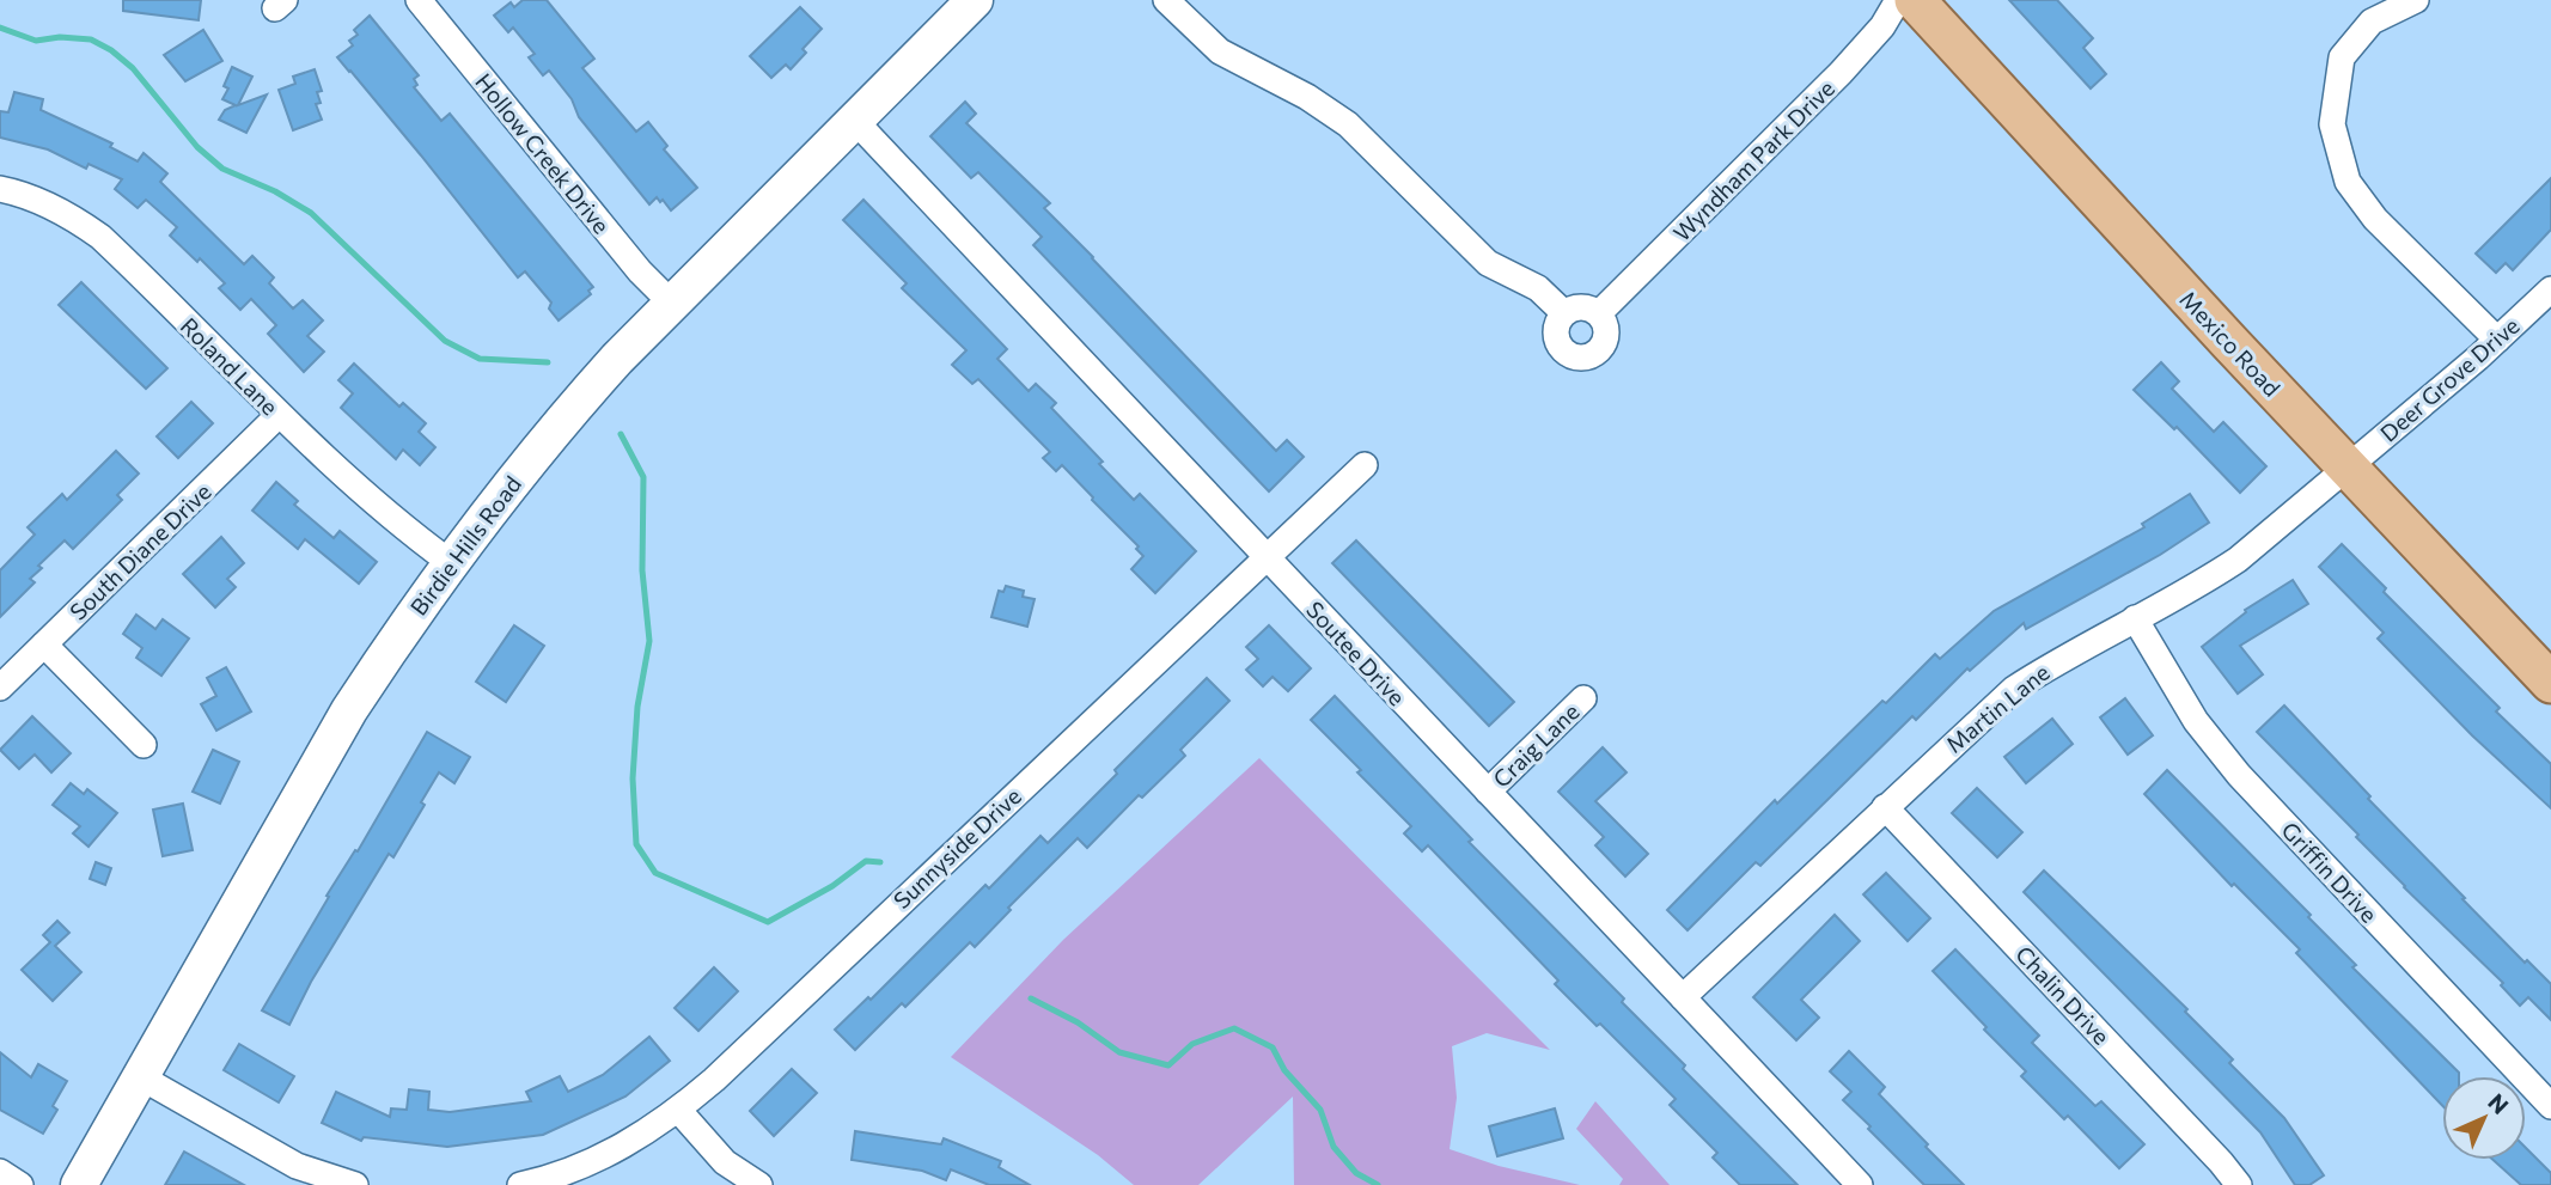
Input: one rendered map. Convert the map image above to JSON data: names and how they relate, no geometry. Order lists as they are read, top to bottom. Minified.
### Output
{"streets":{"main road":["Mexico Road","Birdie Hills Road"],"street":["Hollow Creek Drive","Wyndham Park Drive","Roland Lane","Deer Grove Drive","South Diane Drive","Soutee Drive","Martin Lane","Craig Lane","Sunnyside Drive","Griffin Drive","Chalin Drive"]},"crossings":[["Hollow Creek Drive","Birdie Hills Road"],["Mexico Road","Deer Grove Drive"],["Mexico Road","Martin Lane"],["Roland Lane","Birdie Hills Road"],["Roland Lane","South Diane Drive"],["Deer Grove Drive","Martin Lane"],["Birdie Hills Road","Soutee Drive"],["Soutee Drive","Martin Lane"],["Soutee Drive","Craig Lane"],["Soutee Drive","Sunnyside Drive"],["Martin Lane","Griffin Drive"],["Martin Lane","Chalin Drive"]],"north":"top right"}
